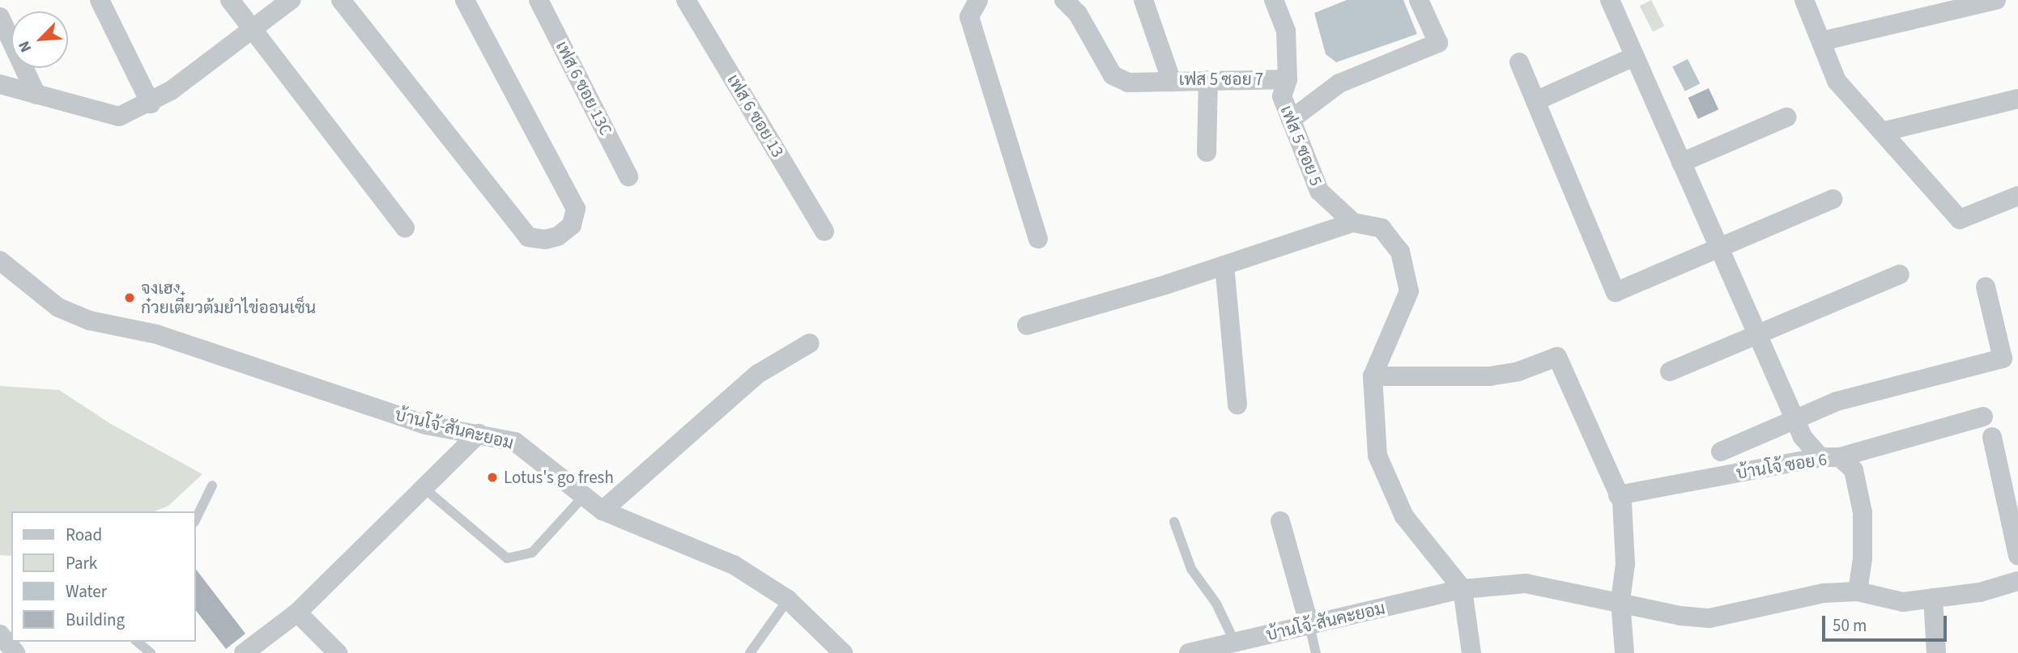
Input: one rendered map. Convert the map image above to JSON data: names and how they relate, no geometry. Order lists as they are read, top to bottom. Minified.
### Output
{"streets":{"street":["เฟส 5 ซอย 7","เฟส 6 ซอย 13C","เฟส 6 ซอย 13","เฟส 5 ซอย 5","บ้านโจ้-สันคะยอม","บ้านโจ้ ซอย 6"]},"crossings":[["เฟส 5 ซอย 7","เฟส 5 ซอย 5"],["บ้านโจ้-สันคะยอม","บ้านโจ้ ซอย 6"]],"places":["จงเฮง ก๋วยเตี๋ยวต้มยำไข่ออนเซ็น","Lotus's go fresh"],"legend":["Road","Park","Water","Building"],"scale_bar":"50 m","north":"bottom left"}
